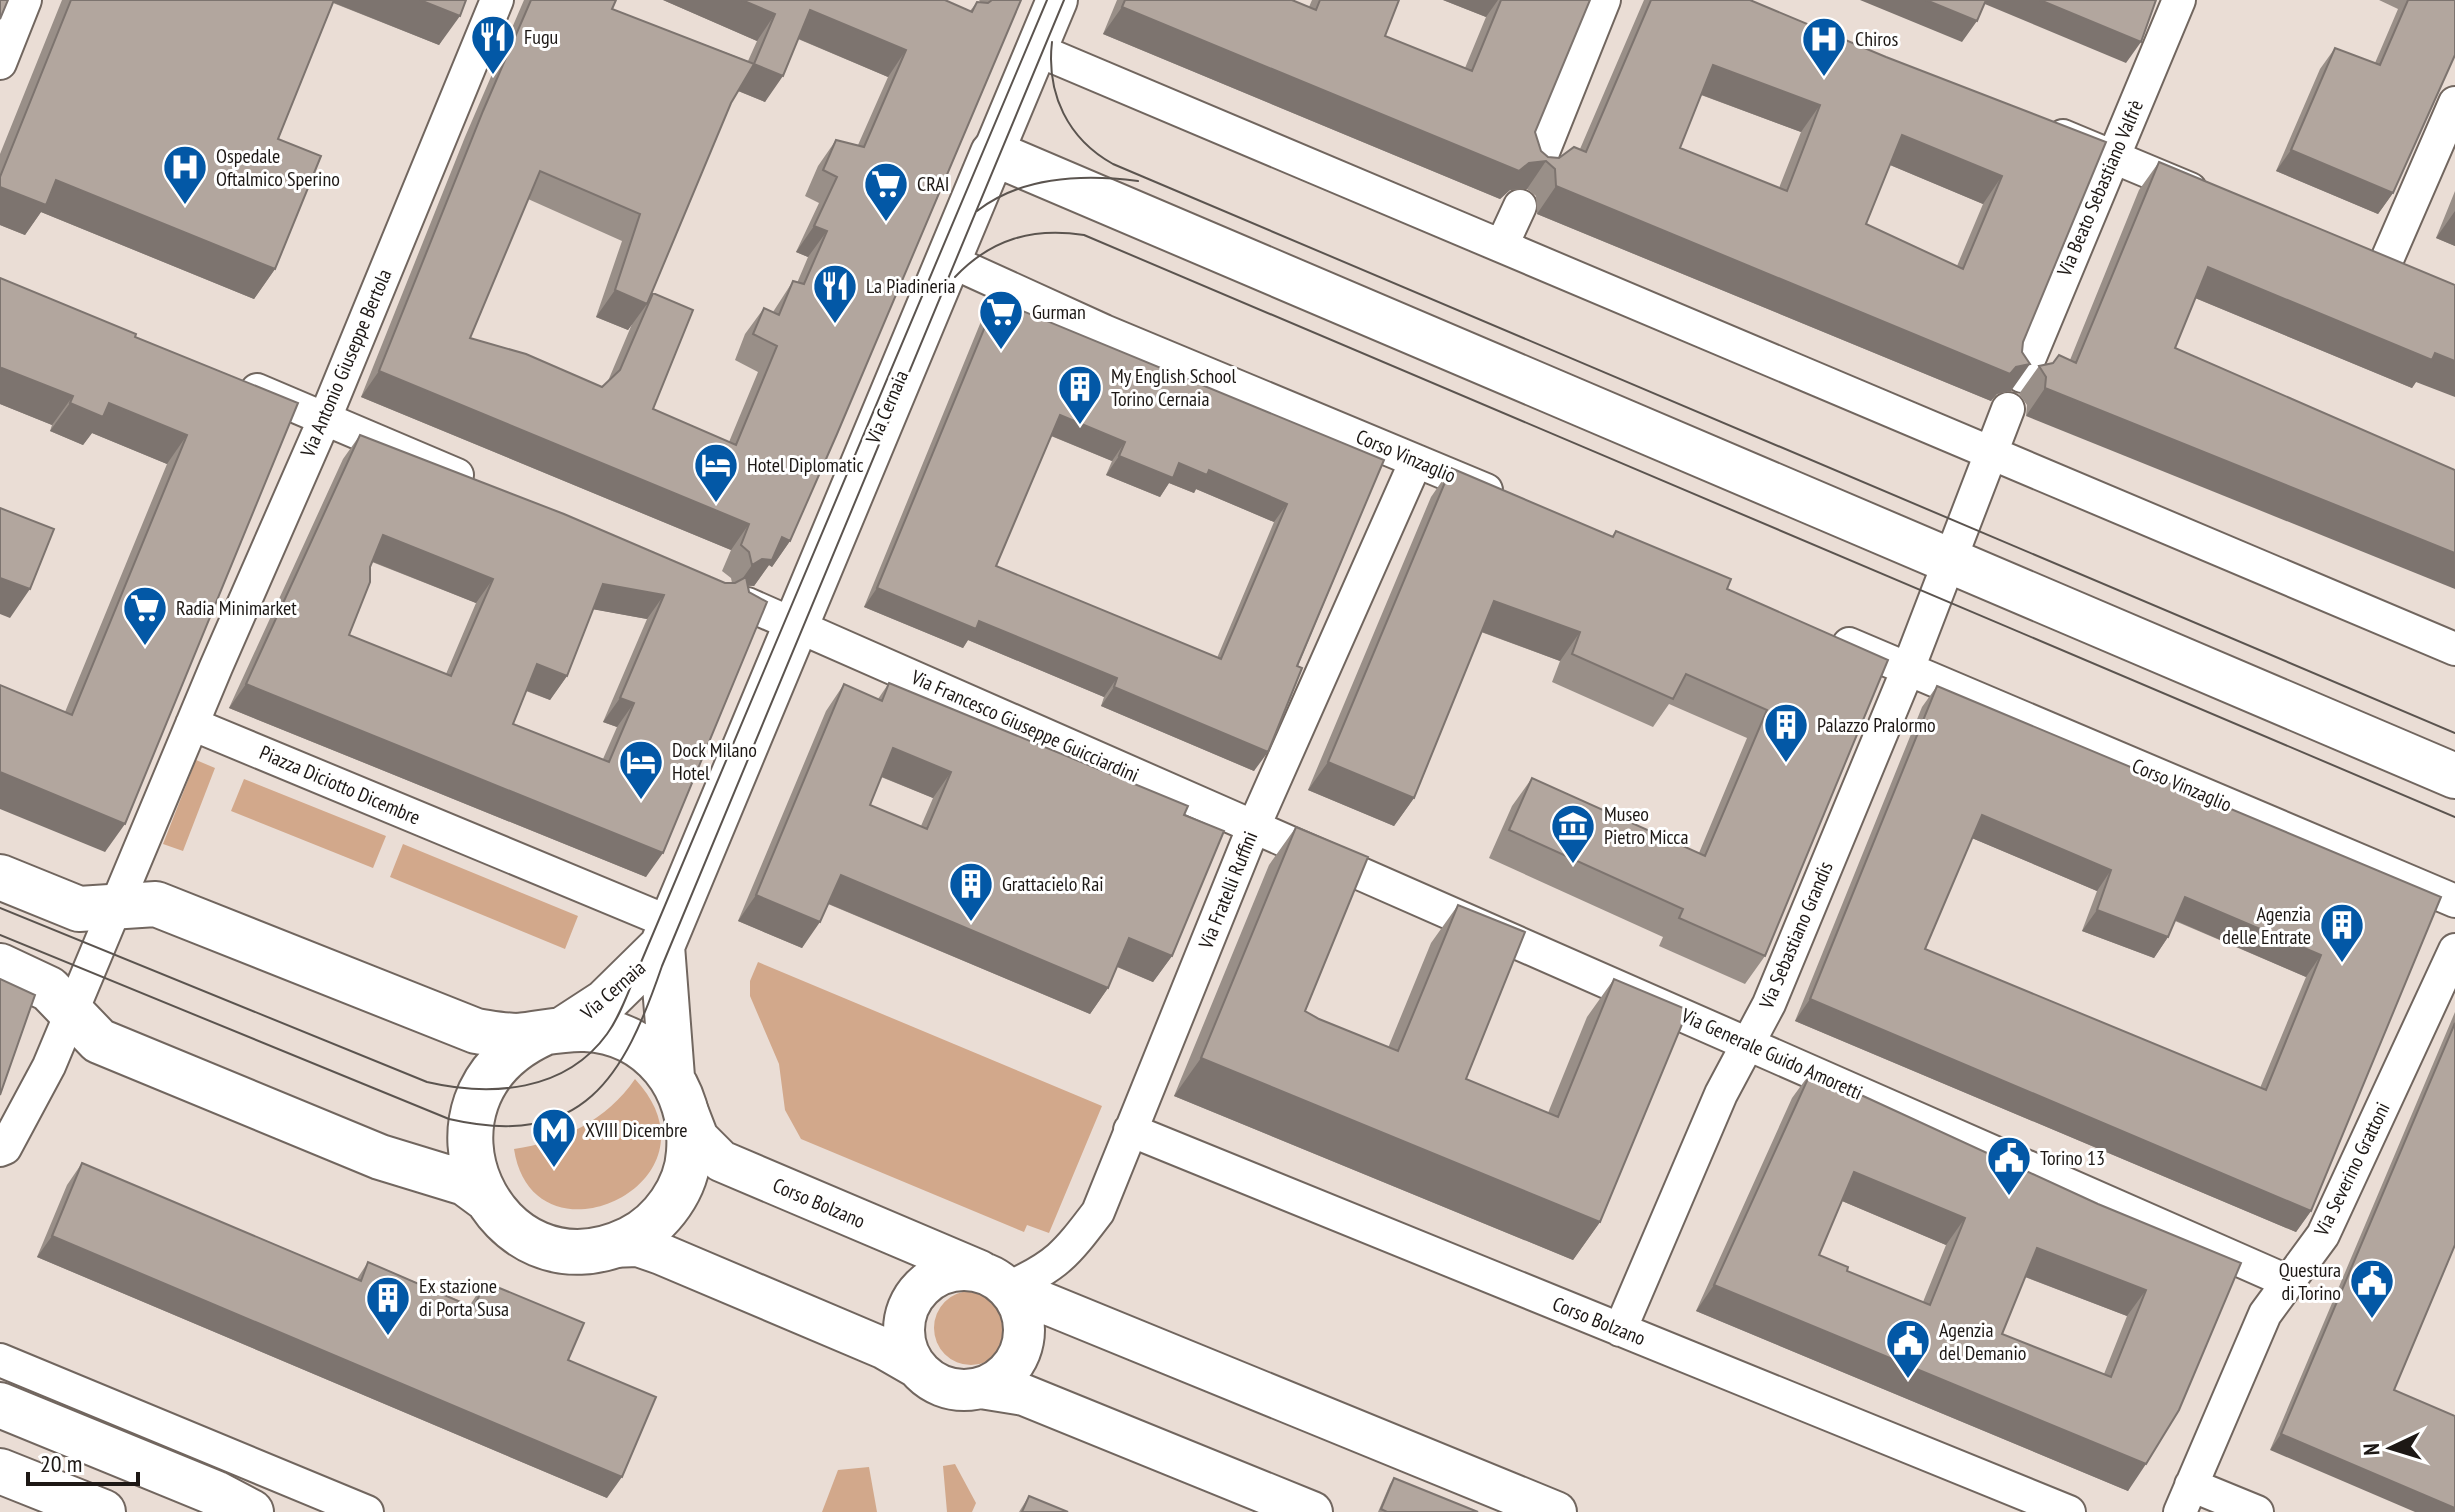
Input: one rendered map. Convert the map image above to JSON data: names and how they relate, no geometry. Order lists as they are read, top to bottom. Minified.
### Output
{"streets":{"main road":["Via Cernaia"],"street":["Via Beato Sebastiano Valfrè","Via Antonio Giuseppe Bertola","Corso Vinzaglio","Via Francesco Giuseppe Guicciardini","Piazza Diciotto Dicembre","Via Fratelli Ruffini","Via Sebastiano Grandis","Via Generale Guido Amoretti","Via Severino Grattoni","Corso Bolzano"]},"crossings":[["Via Antonio Giuseppe Bertola","Piazza Diciotto Dicembre"],["Via Cernaia","Corso Vinzaglio"],["Via Cernaia","Via Francesco Giuseppe Guicciardini"],["Via Cernaia","Piazza Diciotto Dicembre"],["Via Cernaia","Corso Bolzano"],["Corso Vinzaglio","Via Fratelli Ruffini"],["Corso Vinzaglio","Via Sebastiano Grandis"],["Via Francesco Giuseppe Guicciardini","Via Fratelli Ruffini"],["Via Francesco Giuseppe Guicciardini","Via Generale Guido Amoretti"],["Via Fratelli Ruffini","Via Generale Guido Amoretti"],["Via Fratelli Ruffini","Corso Bolzano"],["Via Sebastiano Grandis","Via Generale Guido Amoretti"],["Via Sebastiano Grandis","Corso Bolzano"],["Via Generale Guido Amoretti","Via Severino Grattoni"]],"places":{"restaurant":["Fugu","La Piadineria"],"hospital":["Chiros","Ospedale Oftalmico Sperino"],"supermarket":["CRAI","Gurman","Radia Minimarket"],"building":["My English School Torino Cernaia","Palazzo Pralormo","Grattacielo Rai","Agenzia delle Entrate","Ex stazione di Porta Susa"],"hotel":["Hotel Diplomatic","Dock Milano Hotel"],"museum":["Museo Pietro Micca"],"metro station":["XVIII Dicembre"],"public building":["Torino 13","Questura di Torino","Agenzia del Demanio"]},"scale_bar":"20 m","north":"left"}
